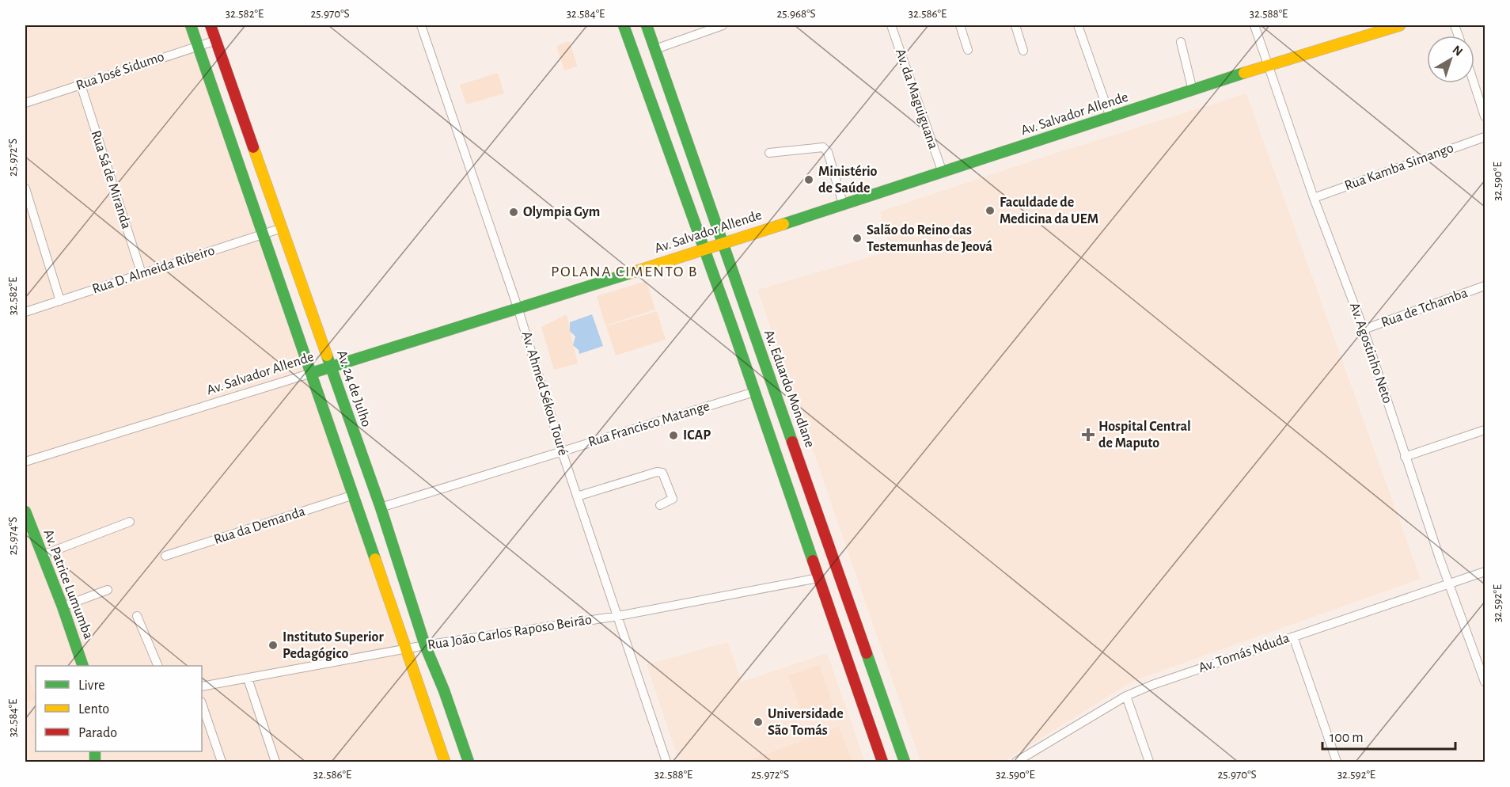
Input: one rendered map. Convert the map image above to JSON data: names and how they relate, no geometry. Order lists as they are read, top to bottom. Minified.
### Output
{"streets":{"main road":["Av. Salvador Allende","Av. 24 de Julho","Av. Eduardo Mondlane","Av. Patrice Lumumba"],"street":["Rua José Sidumo","Av. da Maguiguana","Rua Kamba Simango","Rua Sá de Miranda","Rua D. Almeida Ribeiro","Rua de Tchamba","Av. Agostinho Neto","Av. Ahmed Sékou Touré","Rua Francisco Matange","Rua da Demanda","Rua João Carlos Raposo Beirão","Av. Tomás Nduda"]},"crossings":[["Rua José Sidumo","Rua Sá de Miranda"],["Rua José Sidumo","Av. 24 de Julho"],["Av. da Maguiguana","Av. Salvador Allende"],["Av. Salvador Allende","Av. Agostinho Neto"],["Av. Salvador Allende","Av. 24 de Julho"],["Av. Salvador Allende","Av. Eduardo Mondlane"],["Av. Salvador Allende","Av. Ahmed Sékou Touré"],["Rua Kamba Simango","Av. Agostinho Neto"],["Rua Sá de Miranda","Rua D. Almeida Ribeiro"],["Rua D. Almeida Ribeiro","Av. 24 de Julho"],["Rua de Tchamba","Av. Agostinho Neto"],["Av. Agostinho Neto","Av. Tomás Nduda"],["Av. 24 de Julho","Rua Francisco Matange"],["Av. 24 de Julho","Rua João Carlos Raposo Beirão"],["Av. Ahmed Sékou Touré","Rua Francisco Matange"],["Av. Ahmed Sékou Touré","Rua João Carlos Raposo Beirão"]],"districts":["POLANA CIMENTO B"],"places":{"other":["Ministério de Saúde","Faculdade de Medicina da UEM","Olympia Gym","Salão do Reino das Testemunhas de Jeová","ICAP","Instituto Superior Pedagógico","Universidade São Tomás"],"health":["Hospital Central de Maputo"]},"legend":["Livre","Lento","Parado"],"scale_bar":"100 m","north":"top right","coordinates":["32.582°E","25.970°S","32.584°E","25.968°S","32.586°E","32.588°E","25.972°S","32.590°E","25.974°S","32.592°E"]}
